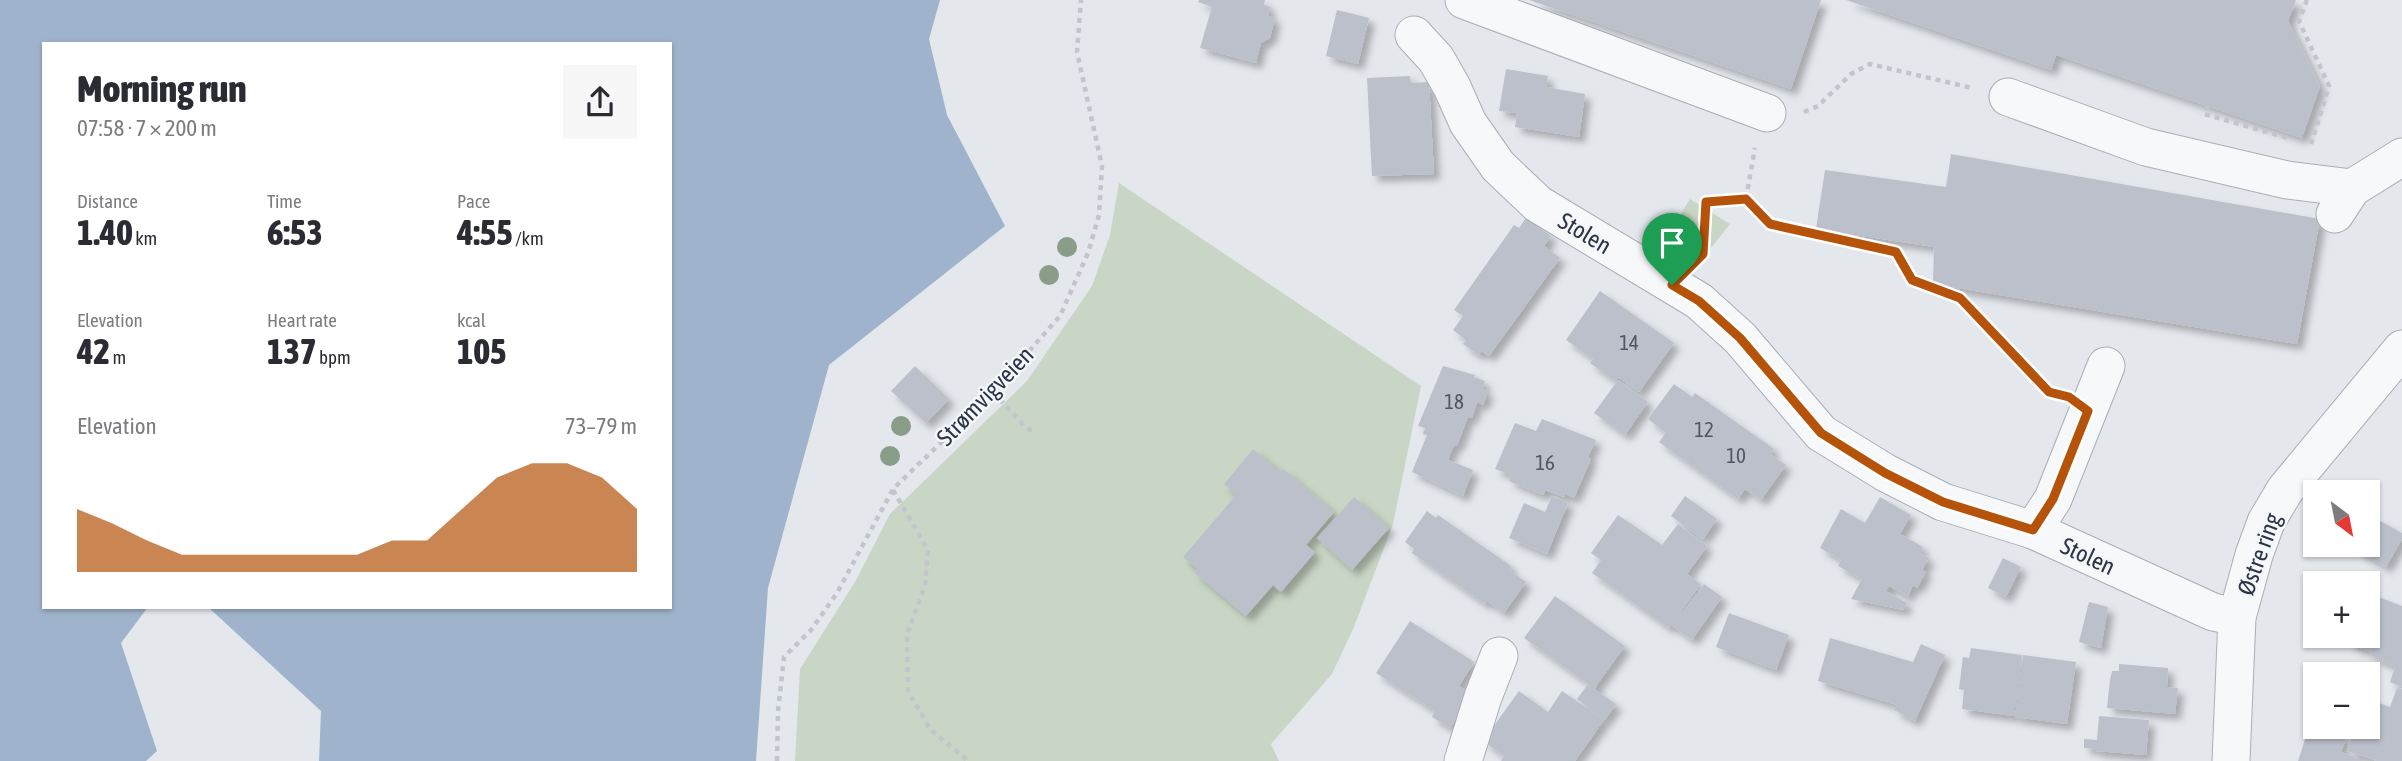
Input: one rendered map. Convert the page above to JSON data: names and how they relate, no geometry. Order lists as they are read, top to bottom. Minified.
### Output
{"streets":{"street":["Stolen","Østre ring"],"path":["Strømvigveien"]},"crossings":[["Stolen","Østre ring"]],"house_numbers":["14","18","12","10","16"],"north":"bottom right","page":{"heading":["Morning run","07:58 · 7 × 200 m"],"stats":[["Distance","1.40 km"],["Time","6:53"],["Pace","4:55 /km"],["Elevation","42 m"],["Heart rate","137 bpm"],["kcal","105"]],"chart":["Elevation","73–79 m"],"map_buttons":["+","−"]}}
